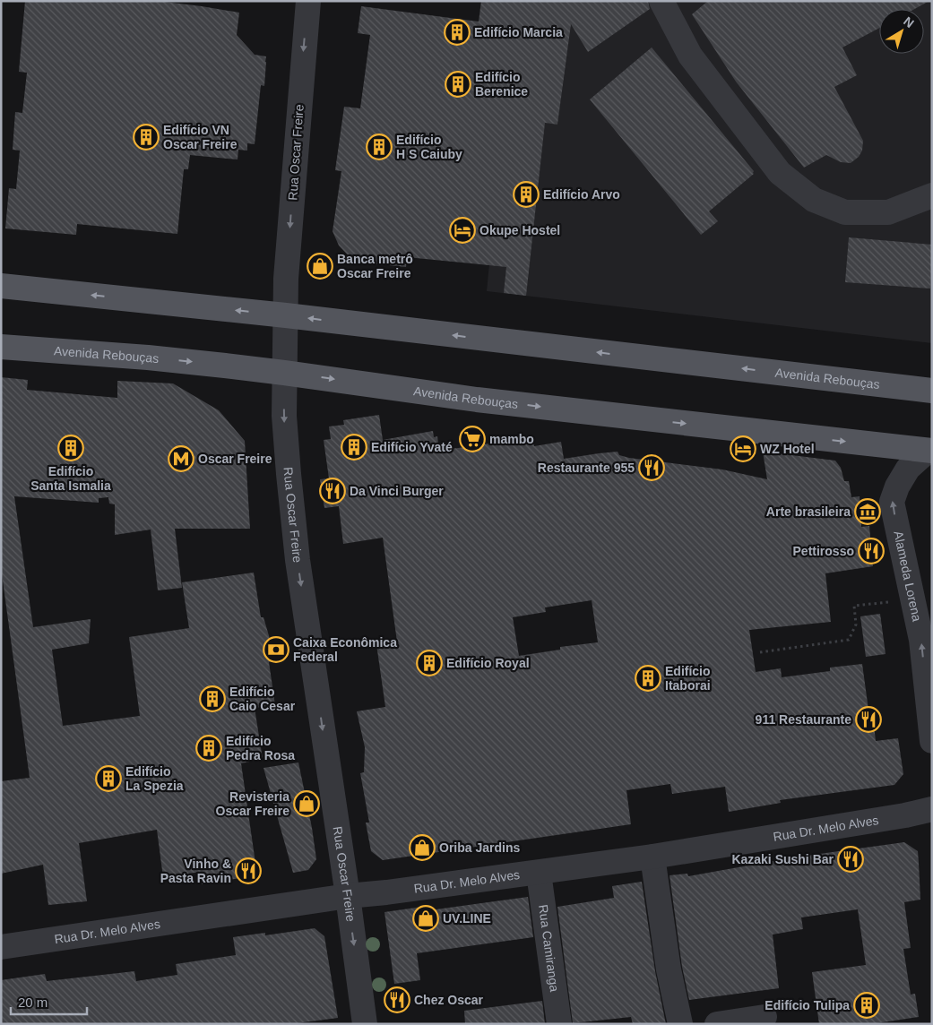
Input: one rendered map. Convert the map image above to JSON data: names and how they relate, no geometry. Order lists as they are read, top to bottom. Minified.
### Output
{"streets":{"main road":["Avenida Rebouças"],"street":["Rua Oscar Freire","Alameda Lorena","Rua Dr. Melo Alves","Rua Camiranga"]},"crossings":[["Rua Oscar Freire","Avenida Rebouças"],["Rua Oscar Freire","Rua Dr. Melo Alves"],["Avenida Rebouças","Alameda Lorena"],["Rua Dr. Melo Alves","Rua Camiranga"]],"one_way":["Rua Oscar Freire","Alameda Lorena"],"places":{"building":["Edifício Marcia","Edifício Berenice","Edifício VN Oscar Freire","Edifício H S Caiuby","Edifício Arvo","Edifício Yvaté","Edifício Santa Ismalia","Edifício Royal","Edifício Itaborai","Edifício Caio Cesar","Edifício Pedra Rosa","Edifício La Spezia","Edifício Tulipa"],"hotel":["Okupe Hostel","WZ Hotel"],"shop":["Banca metrô Oscar Freire","Revisteria Oscar Freire","Oriba Jardins","UV.LINE"],"supermarket":["mambo"],"metro station":["Oscar Freire"],"restaurant":["Restaurante 955","Da Vinci Burger","Pettirosso","911 Restaurante","Kazaki Sushi Bar","Vinho & Pasta Ravin","Chez Oscar"],"museum":["Arte brasileira"],"bank":["Caixa Econômica Federal"]},"scale_bar":"20 m","north":"top right"}
